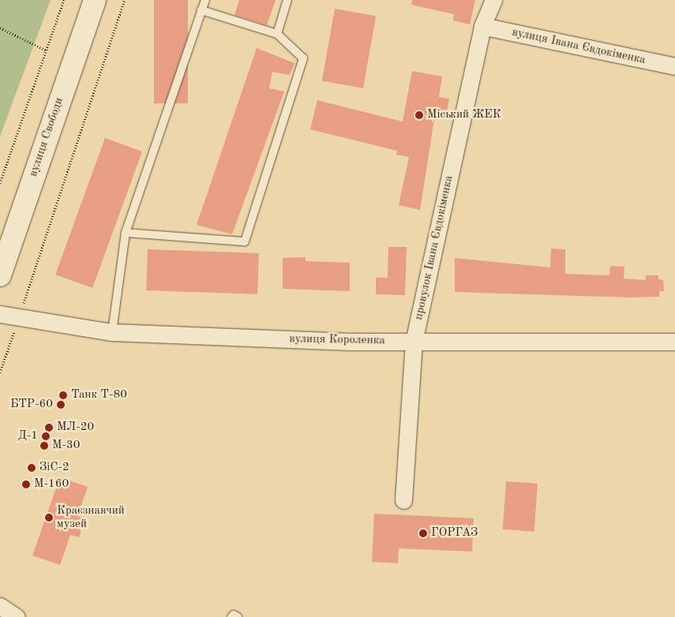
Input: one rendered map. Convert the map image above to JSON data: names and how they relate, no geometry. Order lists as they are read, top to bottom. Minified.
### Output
{"streets":{"main road":["вулиця Свободи"],"street":["вулиця Івана Євдокіменка","провулок Івана Євдокіменка","вулиця Короленка"]},"crossings":[["вулиця Івана Євдокіменка","провулок Івана Євдокіменка"],["провулок Івана Євдокіменка","вулиця Короленка"]],"places":["Міський ЖЕК","Танк Т-80","БТР-60","МЛ-20","Д-1","М-30","ЗіС-2","М-160","Краєзнавчий музей","ГОРГАЗ"]}
